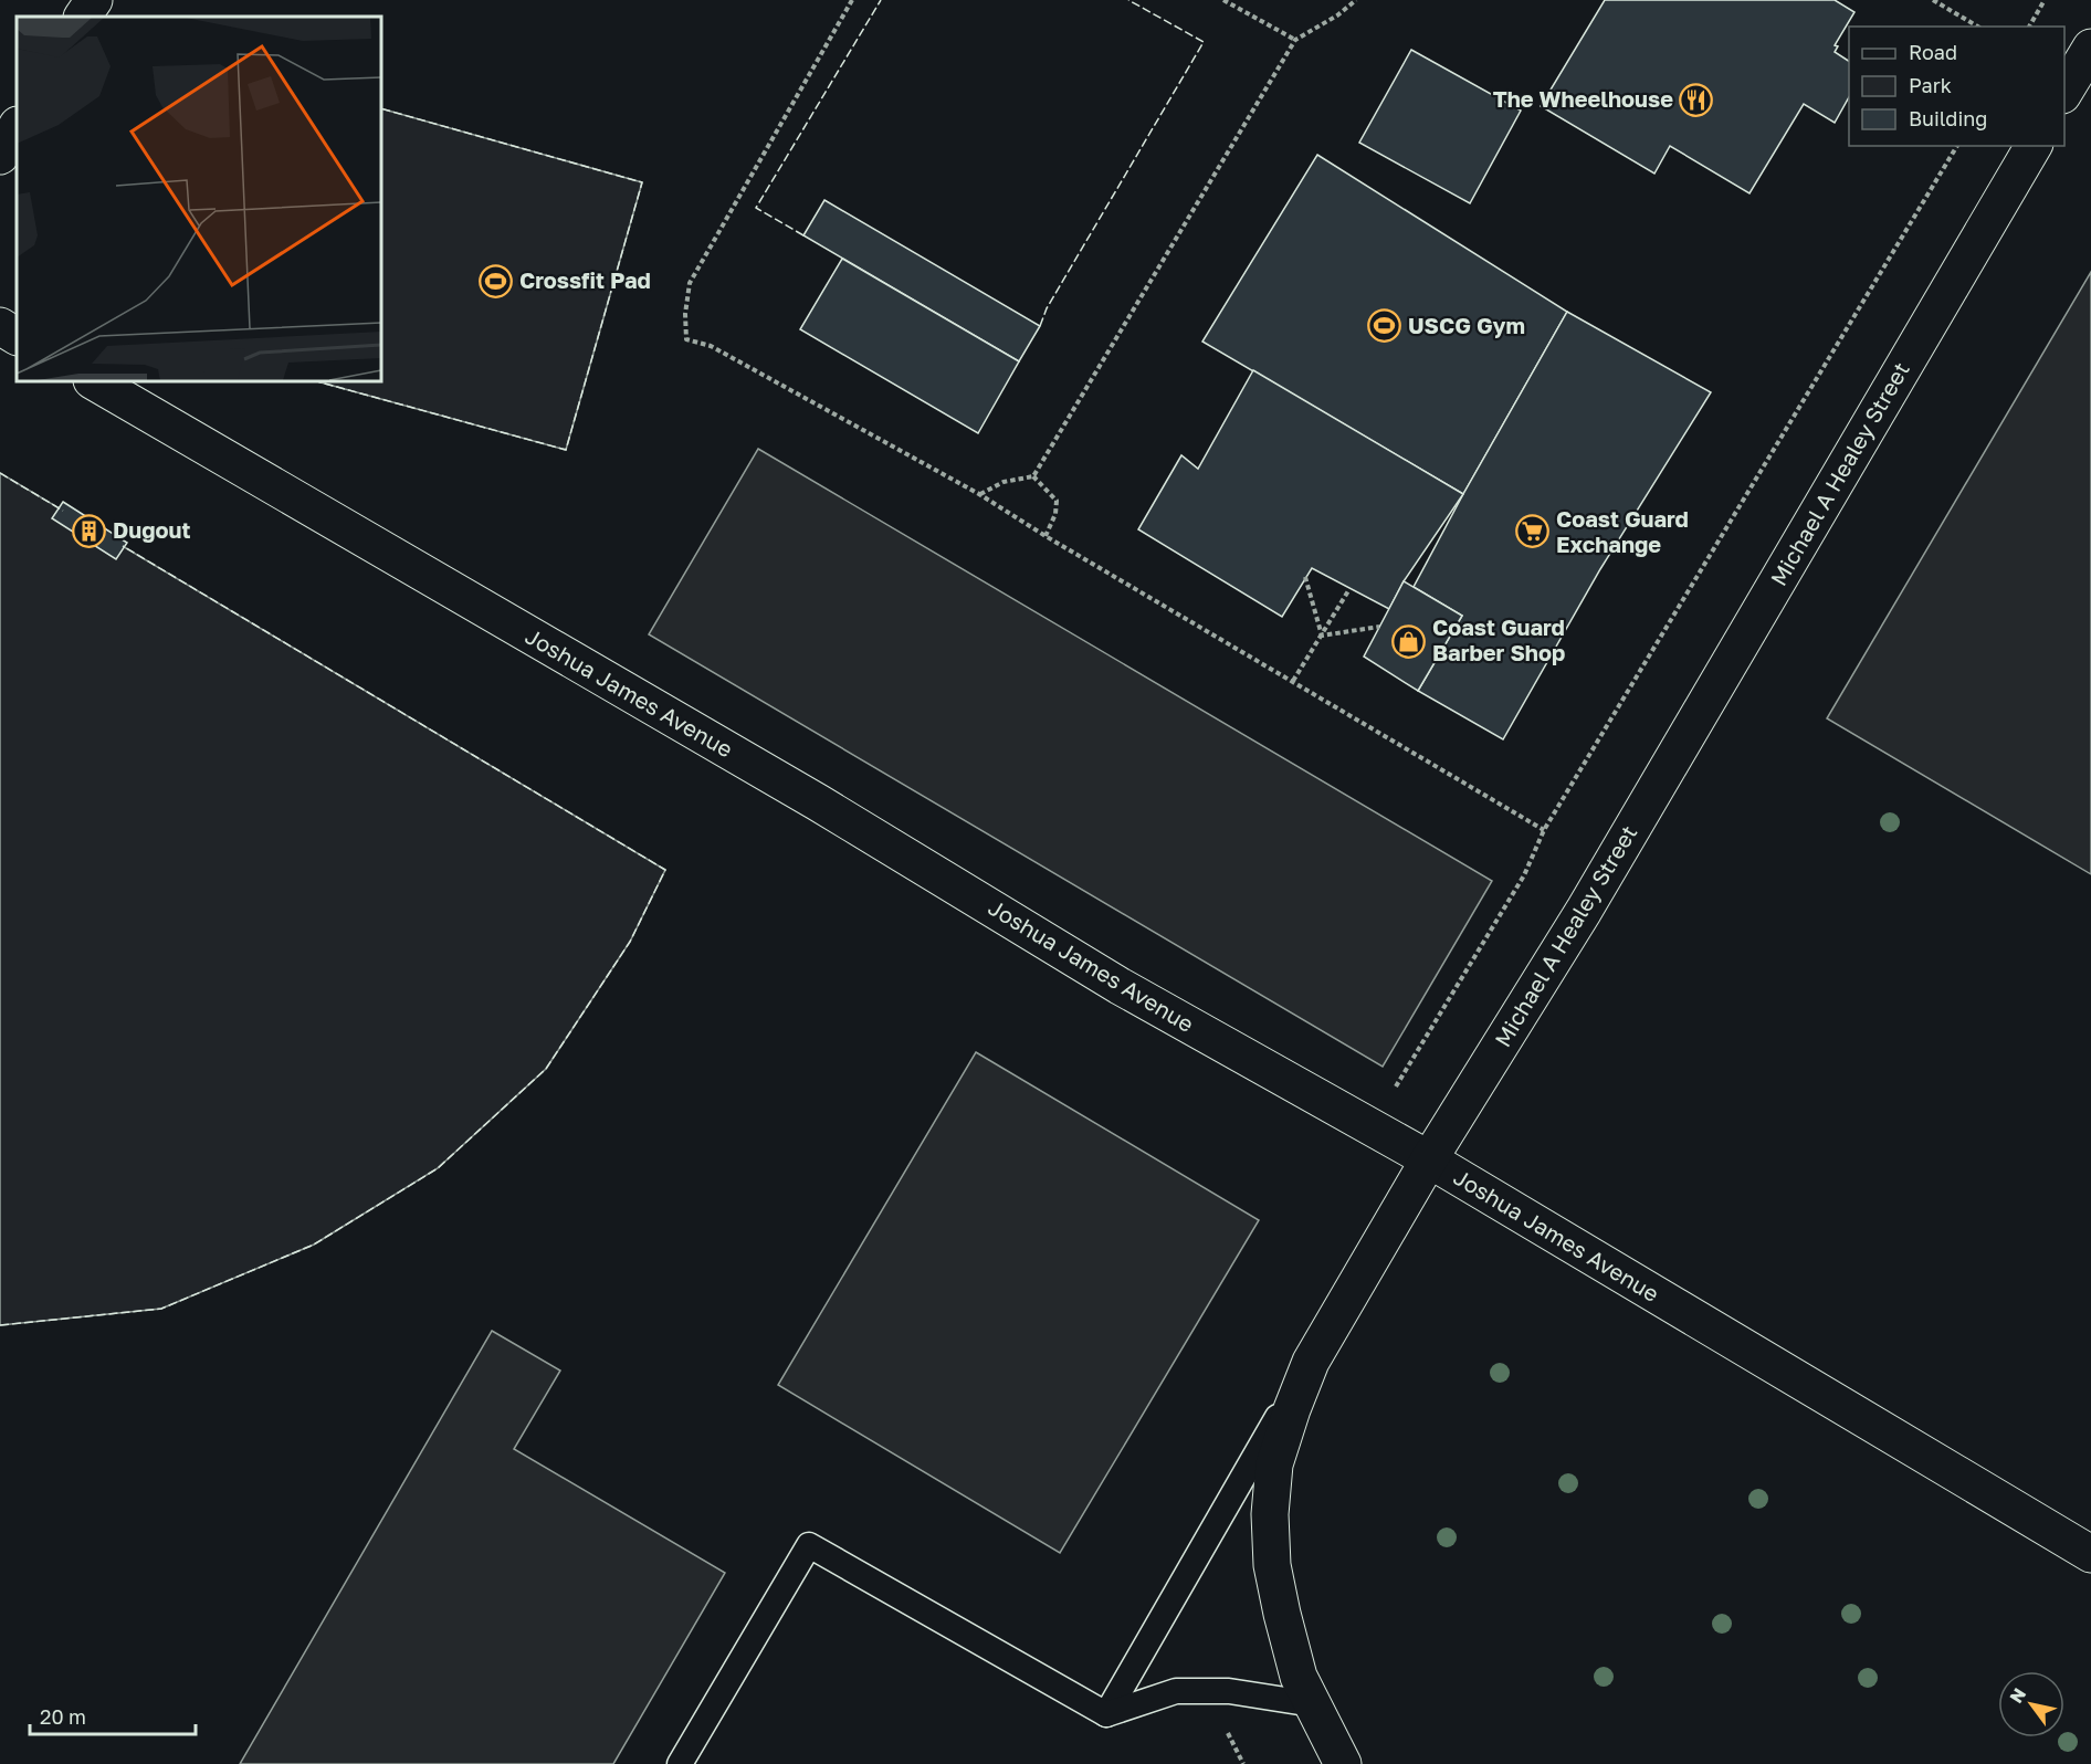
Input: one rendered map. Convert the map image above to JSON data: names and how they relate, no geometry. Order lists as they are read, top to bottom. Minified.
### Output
{"streets":{"street":["Michael A Healey Street","Joshua James Avenue"]},"crossings":[["Michael A Healey Street","Joshua James Avenue"]],"places":{"restaurant":["The Wheelhouse"],"sports":["Crossfit Pad","USCG Gym"],"building":["Dugout"],"supermarket":["Coast Guard Exchange"],"shop":["Coast Guard Barber Shop"]},"legend":["Road","Park","Building"],"scale_bar":"20 m","north":"top left"}
